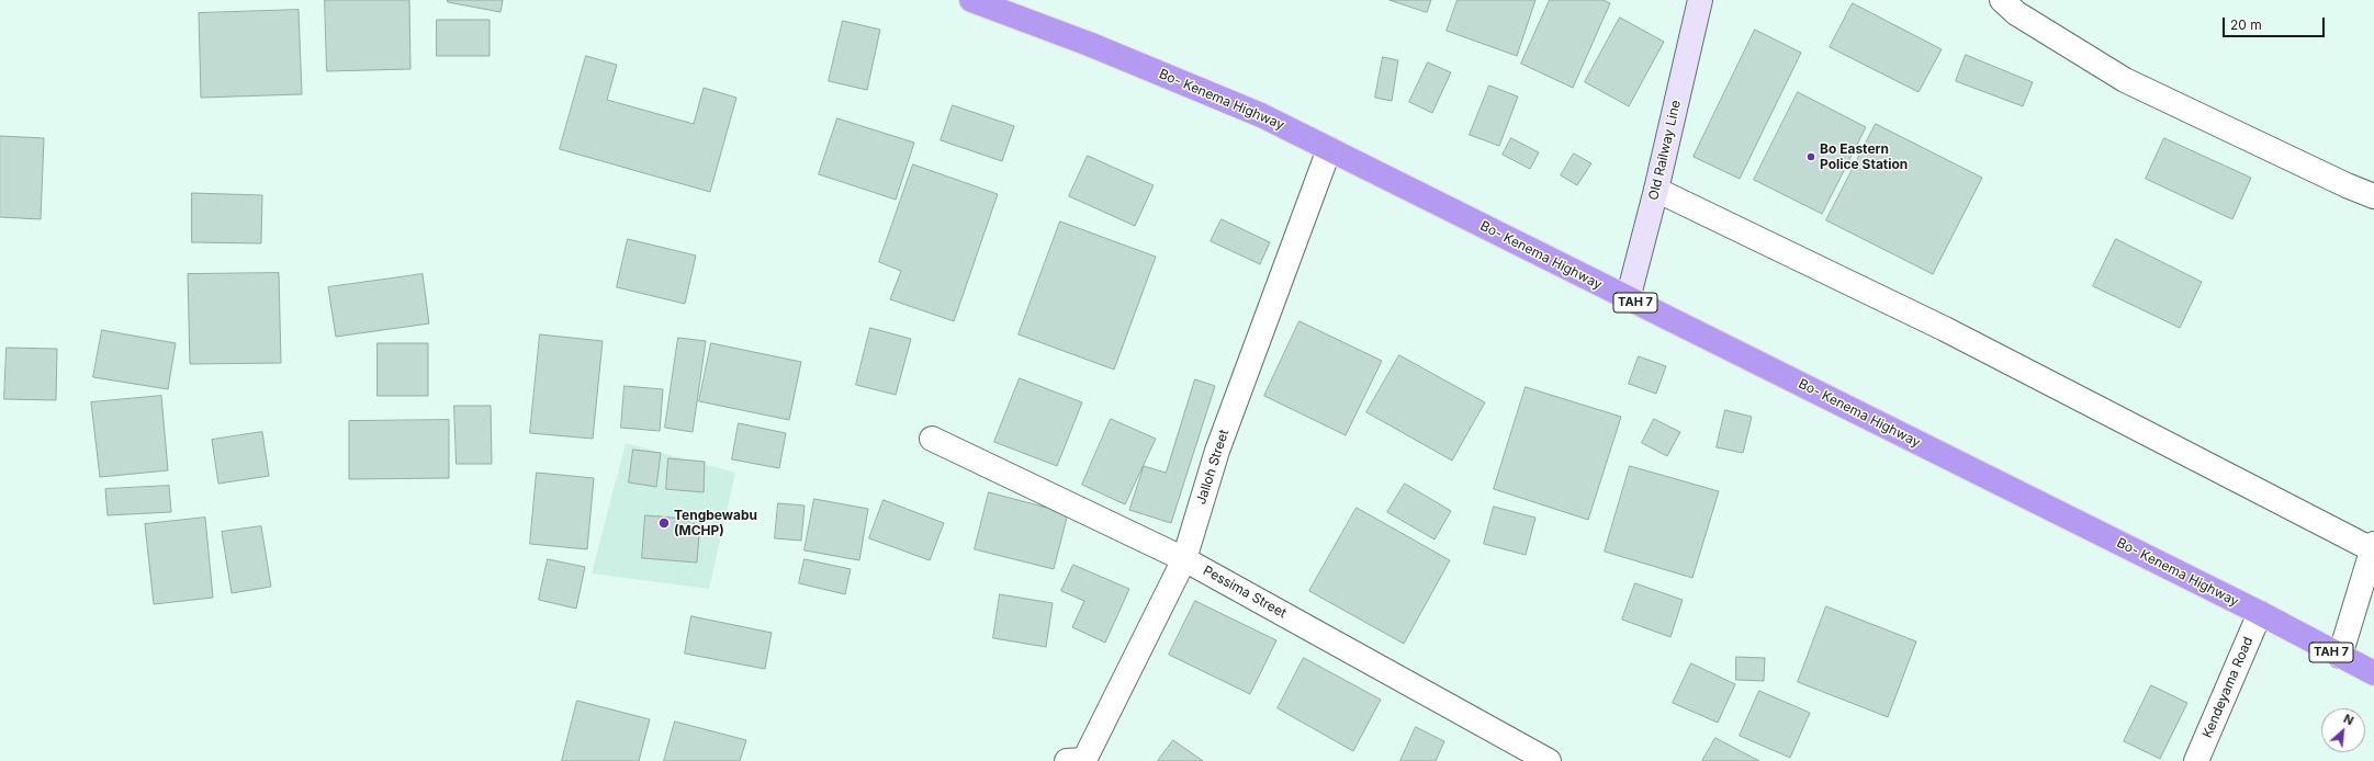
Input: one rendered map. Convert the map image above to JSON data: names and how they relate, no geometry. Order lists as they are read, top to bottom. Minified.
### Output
{"streets":{"highway":["Bo- Kenema Highway","TAH 7"],"street":["Old Railway Line","Jalloh Street","Pessima Street","Kendeyama Road"]},"crossings":[["Bo- Kenema Highway","Old Railway Line"],["Bo- Kenema Highway","TAH 7"],["Bo- Kenema Highway","Jalloh Street"],["Bo- Kenema Highway","Kendeyama Road"],["Jalloh Street","Pessima Street"]],"places":["Bo Eastern Police Station","Tengbewabu (MCHP)"],"scale_bar":"20 m","north":"top right"}
